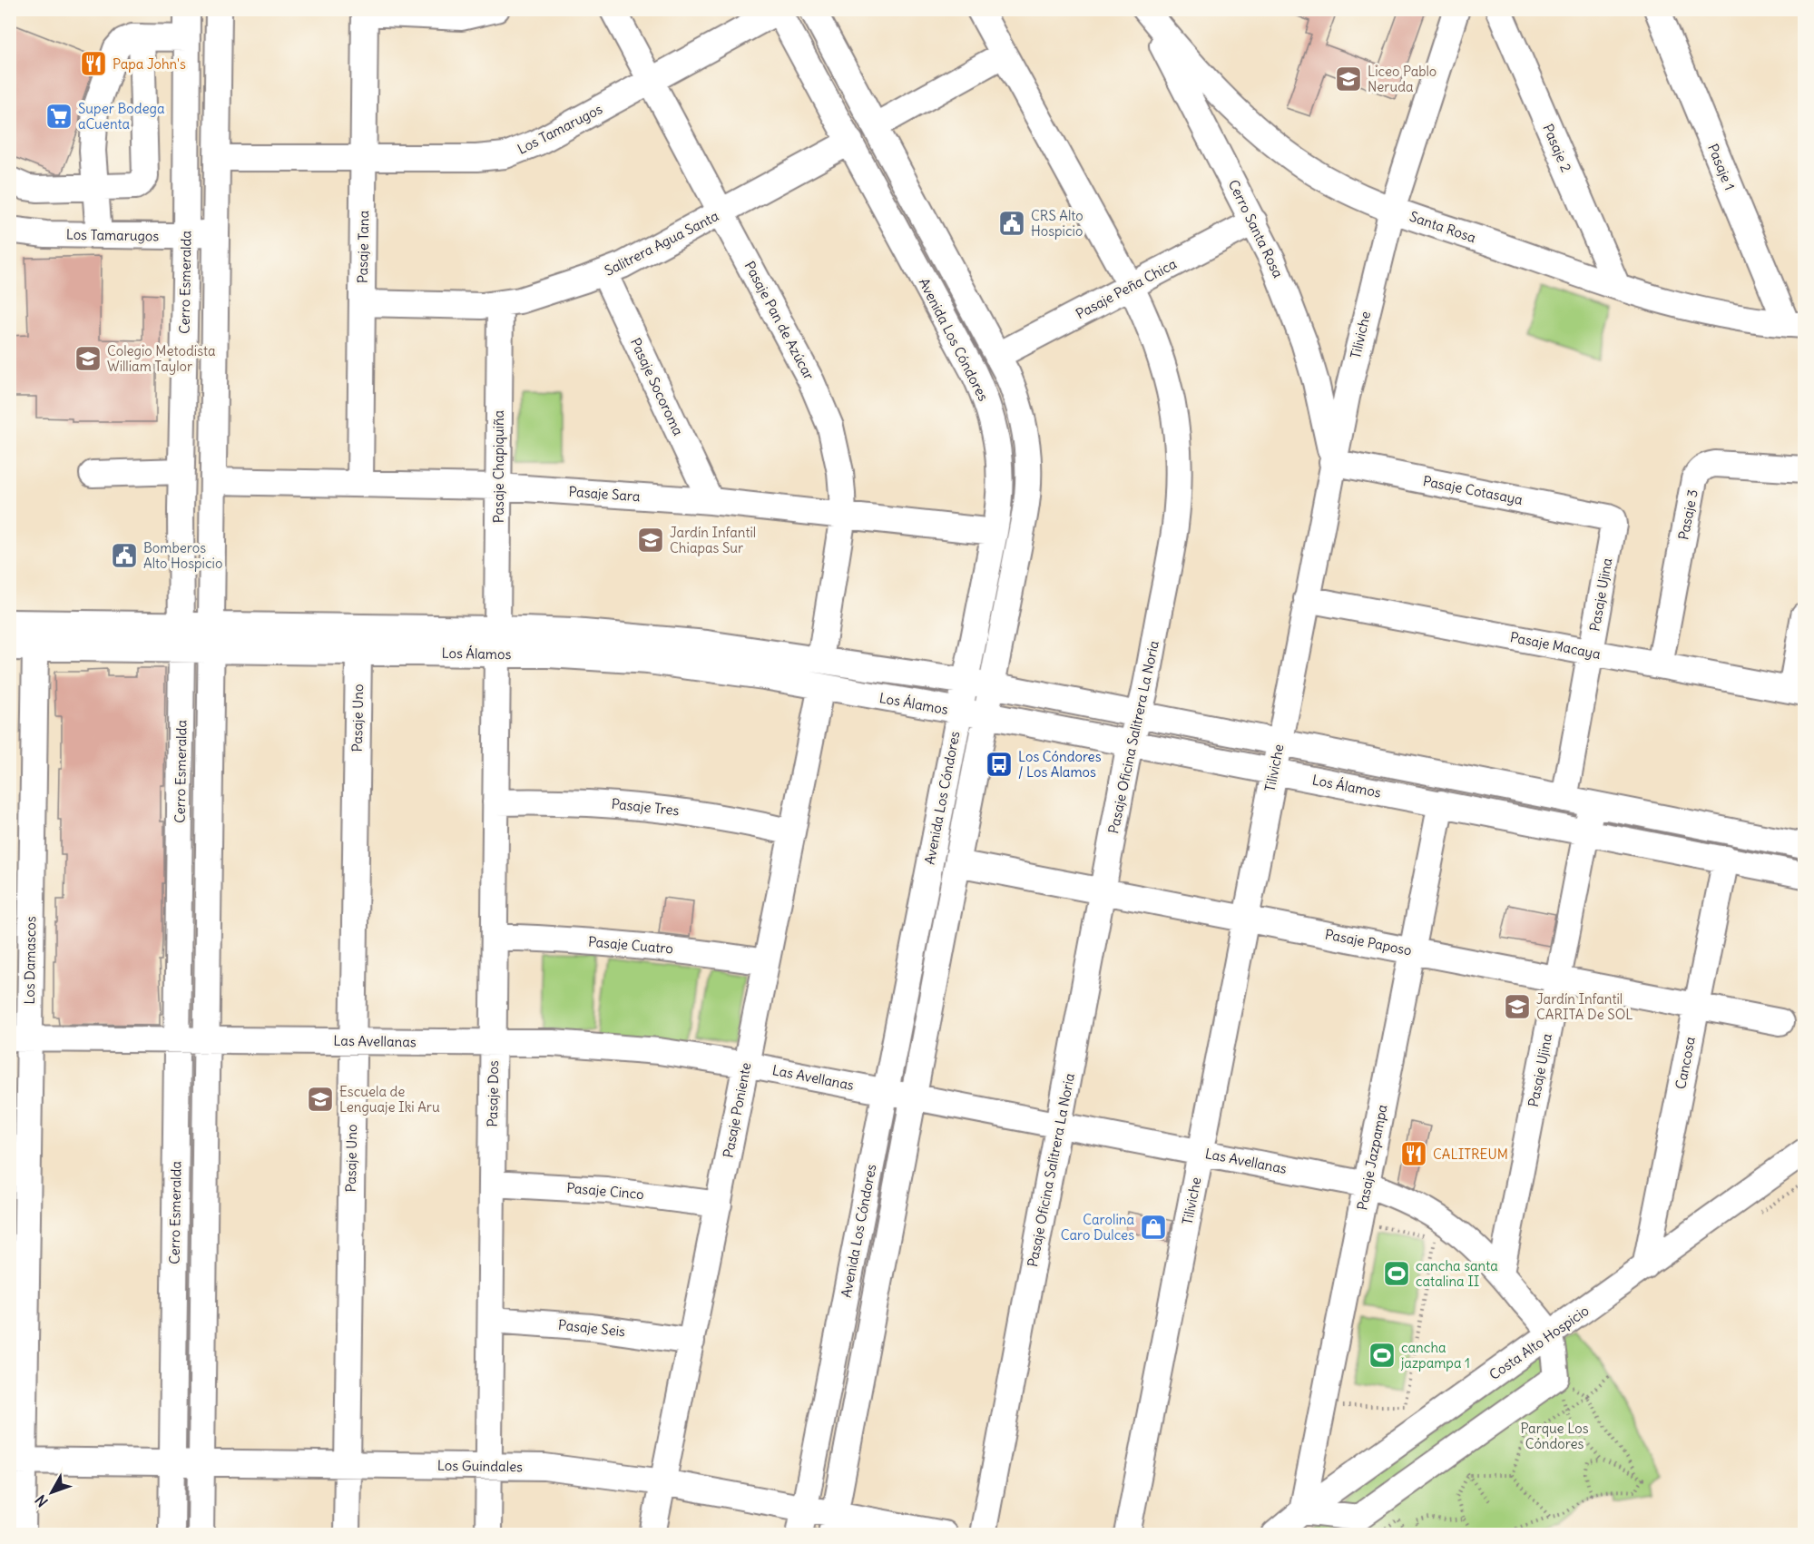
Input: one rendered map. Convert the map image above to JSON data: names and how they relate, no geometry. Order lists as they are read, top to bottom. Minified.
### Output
{"streets":{"street":["Los Tamarugos","Pasaje 2","Pasaje 1","Santa Rosa","Cerro Santa Rosa","Salitrera Agua Santa","Pasaje Tana","Cerro Esmeralda","Pasaje Peña Chica","Pasaje Pan de Azúcar","Tiliviche","Avenida Los Cóndores","Pasaje Socoroma","Pasaje Chapiquiña","Pasaje Cotasaya","Pasaje Sara","Pasaje 3","Pasaje Ujina","Pasaje Macaya","Los Álamos","Pasaje Uno","Pasaje Oficina Salitrera La Noria","Pasaje Tres","Pasaje Paposo","Pasaje Cuatro","Los Damascos","Las Avellanas","Cancosa","Pasaje Dos","Pasaje Poniente","Pasaje Jazpampa","Pasaje Cinco","Pasaje Seis","Costa Alto Hospicio","Los Guindales"]},"crossings":[["Los Tamarugos","Pasaje Tana"],["Los Tamarugos","Cerro Esmeralda"],["Los Tamarugos","Pasaje Pan de Azúcar"],["Los Tamarugos","Avenida Los Cóndores"],["Pasaje 2","Santa Rosa"],["Pasaje 1","Santa Rosa"],["Santa Rosa","Cerro Santa Rosa"],["Santa Rosa","Tiliviche"],["Cerro Santa Rosa","Pasaje Peña Chica"],["Cerro Santa Rosa","Tiliviche"],["Cerro Santa Rosa","Pasaje Cotasaya"],["Salitrera Agua Santa","Pasaje Tana"],["Salitrera Agua Santa","Pasaje Pan de Azúcar"],["Salitrera Agua Santa","Avenida Los Cóndores"],["Salitrera Agua Santa","Pasaje Socoroma"],["Salitrera Agua Santa","Pasaje Chapiquiña"],["Pasaje Tana","Pasaje Sara"],["Cerro Esmeralda","Pasaje Sara"],["Cerro Esmeralda","Los Álamos"],["Cerro Esmeralda","Las Avellanas"],["Cerro Esmeralda","Los Guindales"],["Pasaje Peña Chica","Avenida Los Cóndores"],["Pasaje Peña Chica","Pasaje Oficina Salitrera La Noria"],["Pasaje Pan de Azúcar","Pasaje Sara"],["Pasaje Pan de Azúcar","Los Álamos"],["Tiliviche","Pasaje Cotasaya"],["Tiliviche","Pasaje Macaya"],["Tiliviche","Los Álamos"],["Tiliviche","Pasaje Paposo"],["Tiliviche","Las Avellanas"],["Avenida Los Cóndores","Pasaje Sara"],["Avenida Los Cóndores","Los Álamos"],["Avenida Los Cóndores","Pasaje Paposo"],["Avenida Los Cóndores","Las Avellanas"],["Avenida Los Cóndores","Los Guindales"],["Pasaje Socoroma","Pasaje Sara"],["Pasaje Chapiquiña","Pasaje Sara"],["Pasaje Chapiquiña","Los Álamos"],["Pasaje Chapiquiña","Pasaje Dos"],["Pasaje Cotasaya","Pasaje Ujina"],["Pasaje 3","Pasaje Macaya"],["Pasaje Ujina","Pasaje Macaya"],["Pasaje Ujina","Los Álamos"],["Pasaje Ujina","Pasaje Paposo"],["Pasaje Ujina","Las Avellanas"],["Los Álamos","Pasaje Uno"],["Los Álamos","Pasaje Oficina Salitrera La Noria"],["Los Álamos","Los Damascos"],["Los Álamos","Cancosa"],["Los Álamos","Pasaje Dos"],["Los Álamos","Pasaje Poniente"],["Los Álamos","Pasaje Jazpampa"],["Pasaje Uno","Las Avellanas"],["Pasaje Uno","Los Guindales"],["Pasaje Oficina Salitrera La Noria","Pasaje Paposo"],["Pasaje Oficina Salitrera La Noria","Las Avellanas"],["Pasaje Tres","Pasaje Dos"],["Pasaje Tres","Pasaje Poniente"],["Pasaje Paposo","Cancosa"],["Pasaje Paposo","Pasaje Jazpampa"],["Pasaje Cuatro","Pasaje Dos"],["Pasaje Cuatro","Pasaje Poniente"],["Los Damascos","Las Avellanas"],["Los Damascos","Los Guindales"],["Las Avellanas","Pasaje Dos"],["Las Avellanas","Pasaje Poniente"],["Las Avellanas","Pasaje Jazpampa"],["Las Avellanas","Costa Alto Hospicio"],["Cancosa","Costa Alto Hospicio"],["Pasaje Dos","Pasaje Cinco"],["Pasaje Dos","Pasaje Seis"],["Pasaje Dos","Los Guindales"],["Pasaje Poniente","Pasaje Cinco"],["Pasaje Poniente","Pasaje Seis"],["Pasaje Poniente","Los Guindales"],["Pasaje Jazpampa","Costa Alto Hospicio"]],"parks":["Parque Los Cóndores"],"places":{"restaurant":["Papa John's","CALITREUM"],"school or university":["Liceo Pablo Neruda","Colegio Metodista William Taylor","Jardín Infantil Chiapas Sur","Jardín Infantil CARITA De SOL","Escuela de Lenguaje Iki Aru"],"supermarket":["Super Bodega aCuenta"],"public building":["CRS Alto Hospicio","Bomberos Alto Hospicio"],"bus stop":["Los Cóndores / Los Alamos"],"shop":["Carolina Caro Dulces"],"sports":["cancha santa catalina II","cancha jazpampa 1"]},"north":"bottom left"}
